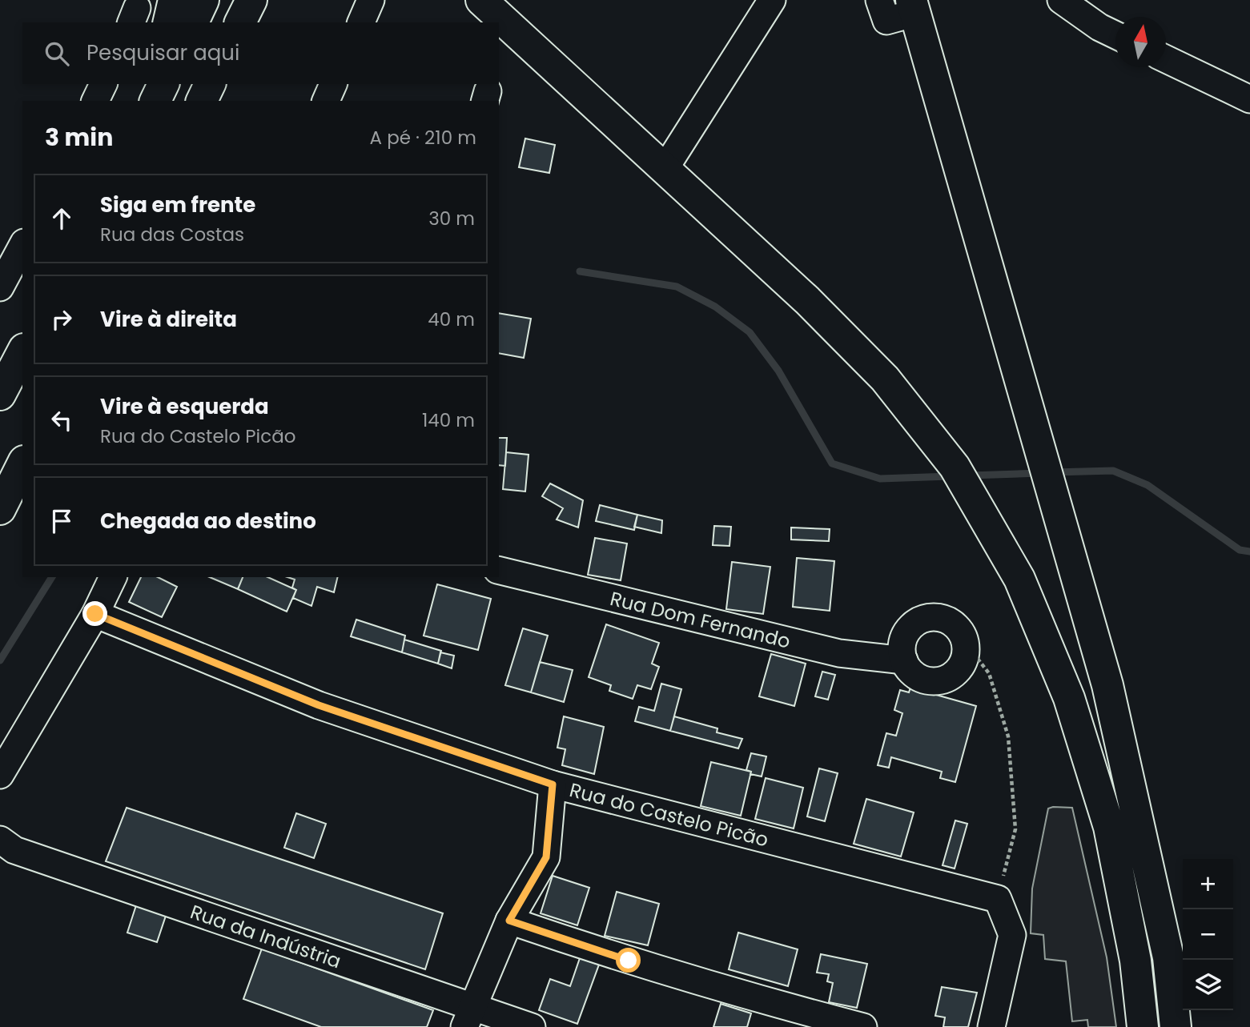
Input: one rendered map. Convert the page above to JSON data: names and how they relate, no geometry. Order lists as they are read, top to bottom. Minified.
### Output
{"streets":{"street":["Rua Dom Fernando","Rua do Castelo Picão","Rua da Indústria"]},"north":"top","page":{"search":"Pesquisar aqui","heading":["3 min","A pé · 210 m"],"list":[["Siga em frente","Rua das Costas","30 m"],["Vire à direita","40 m"],["Vire à esquerda","Rua do Castelo Picão","140 m"],"Chegada ao destino"],"map_buttons":["+","−"]}}
